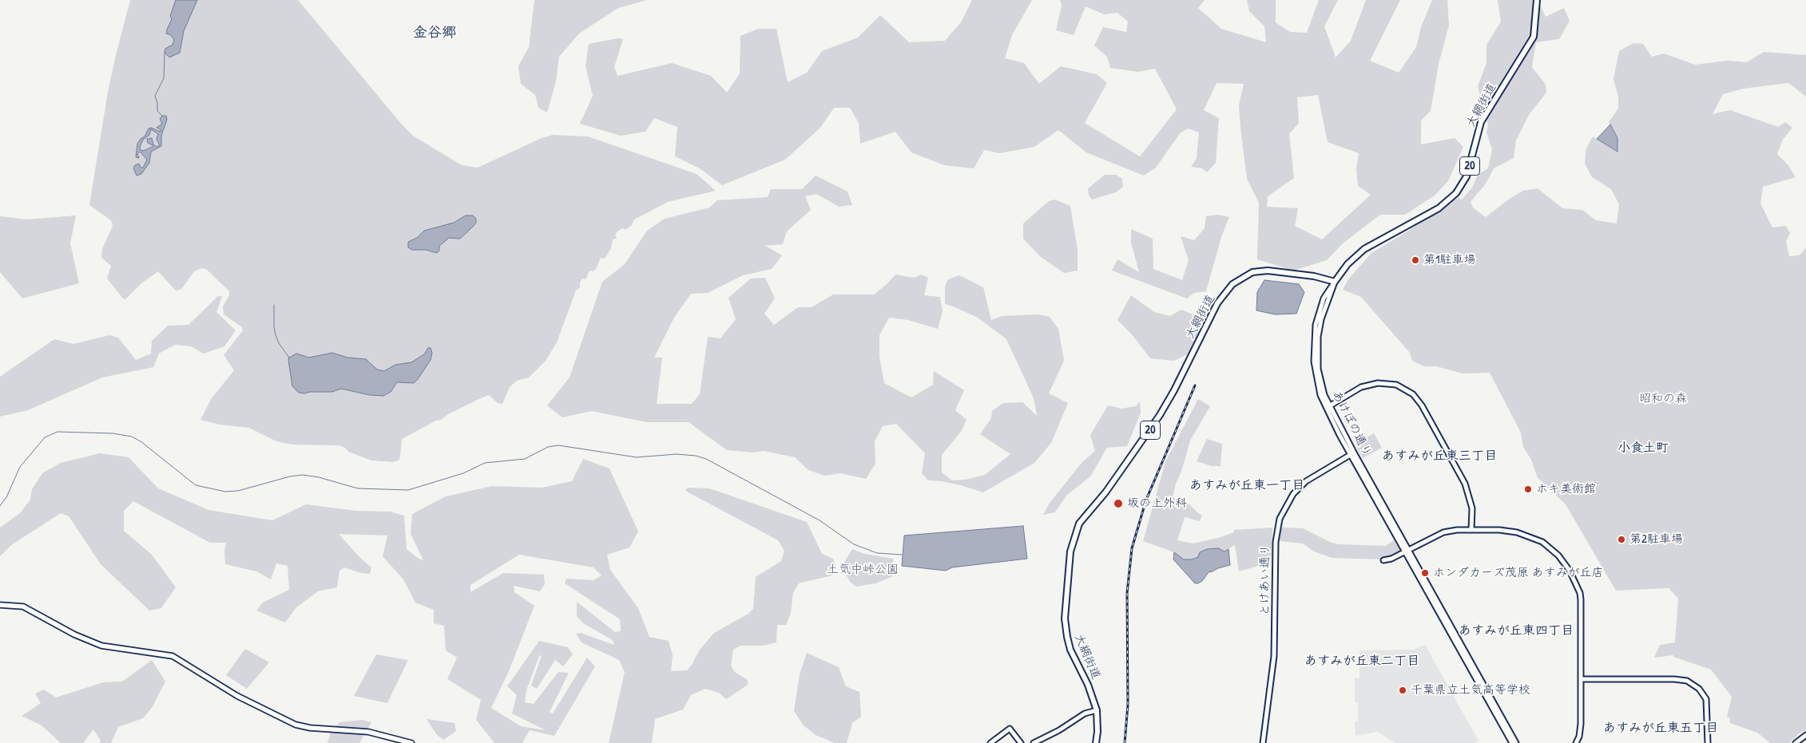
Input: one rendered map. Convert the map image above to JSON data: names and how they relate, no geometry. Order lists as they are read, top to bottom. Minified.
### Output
{"streets":{"main road":["大網街道","20"],"street":["あけぼの通り","とけあい通り"]},"crossings":[["大網街道","あけぼの通り"],["あけぼの通り","とけあい通り"]],"districts":["金谷郷","小食土町","あすみが丘東三丁目","あすみが丘東一丁目","あすみが丘東四丁目","あすみが丘東二丁目","あすみが丘東五丁目"],"parks":["昭和の森","土気中峠公園"],"places":["第1駐車場","ホキ美術館","坂の上外科","第2駐車場","ホンダカーズ茂原 あすみが丘店","千葉県立土気高等学校"]}
